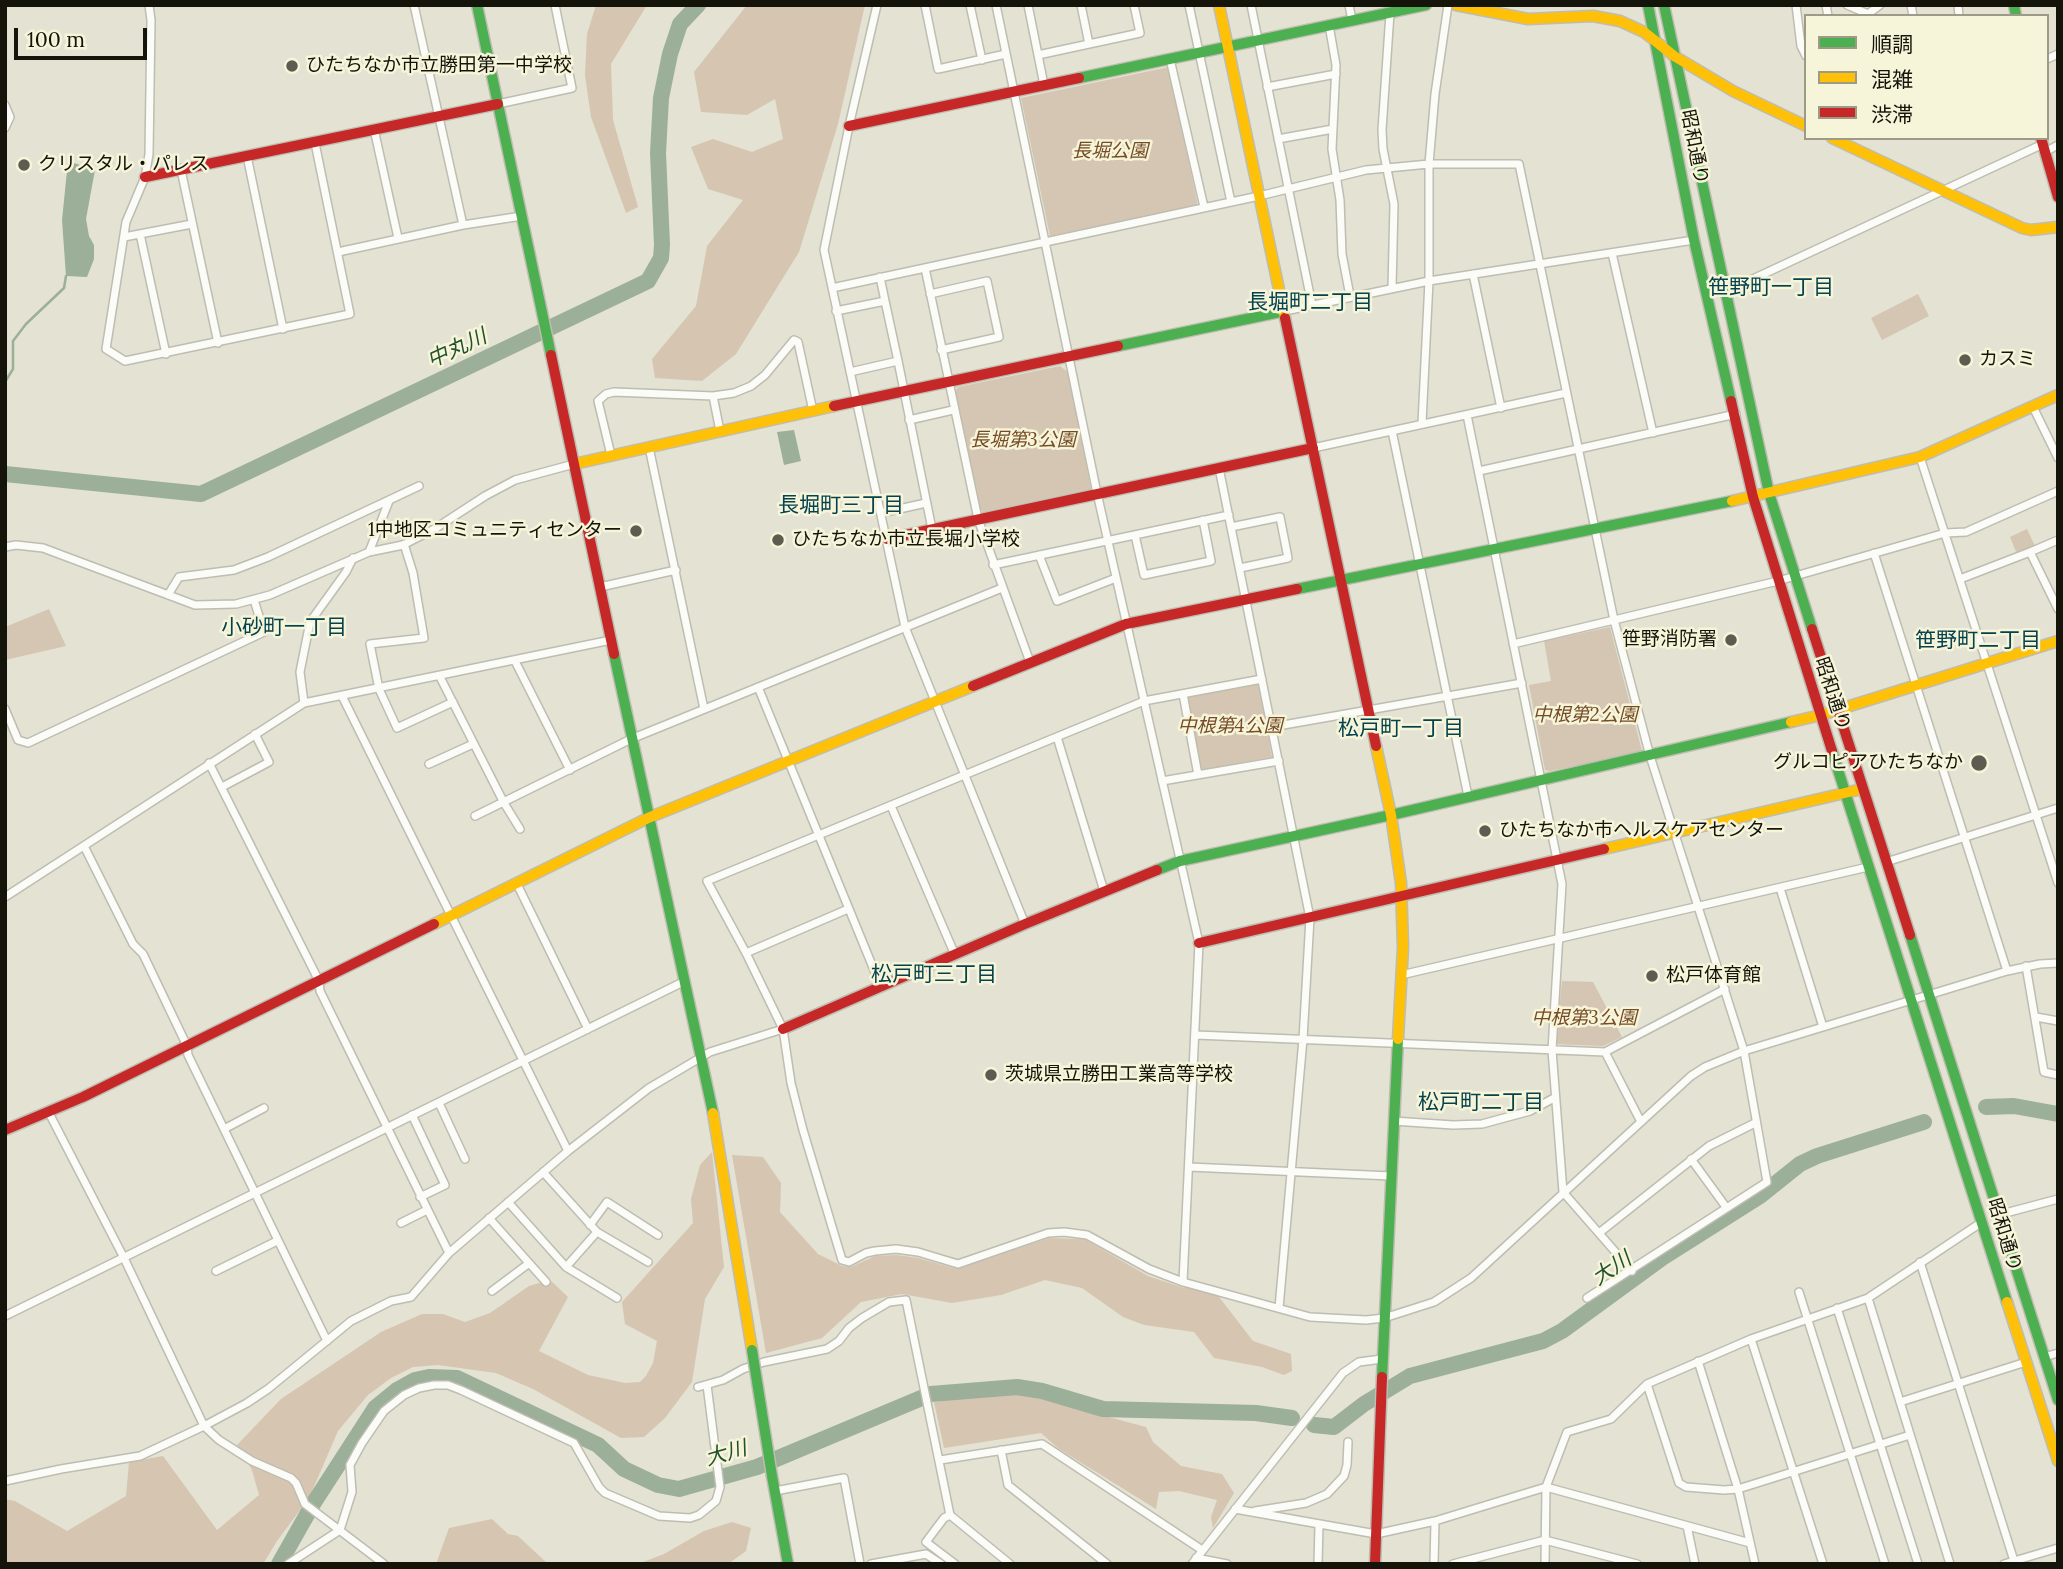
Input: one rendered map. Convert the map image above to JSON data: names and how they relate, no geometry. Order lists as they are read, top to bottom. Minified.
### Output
{"streets":{"street":["昭和通り"]},"districts":["笹野町一丁目","長堀町二丁目","長堀町三丁目","小砂町一丁目","笹野町二丁目","松戸町一丁目","松戸町三丁目","松戸町二丁目"],"water":["中丸川","大川"],"parks":["長堀公園","長堀第3公園","中根第2公園","中根第4公園","中根第3公園"],"places":["ひたちなか市立勝田第一中学校","クリスタル・パレス","カスミ","1中地区コミュニティセンター","ひたちなか市立長堀小学校","笹野消防署","グルコピアひたちなか","ひたちなか市ヘルスケアセンター","松戸体育館","茨城県立勝田工業高等学校"],"legend":["順調","混雑","渋滞"],"scale_bar":"100 m"}
